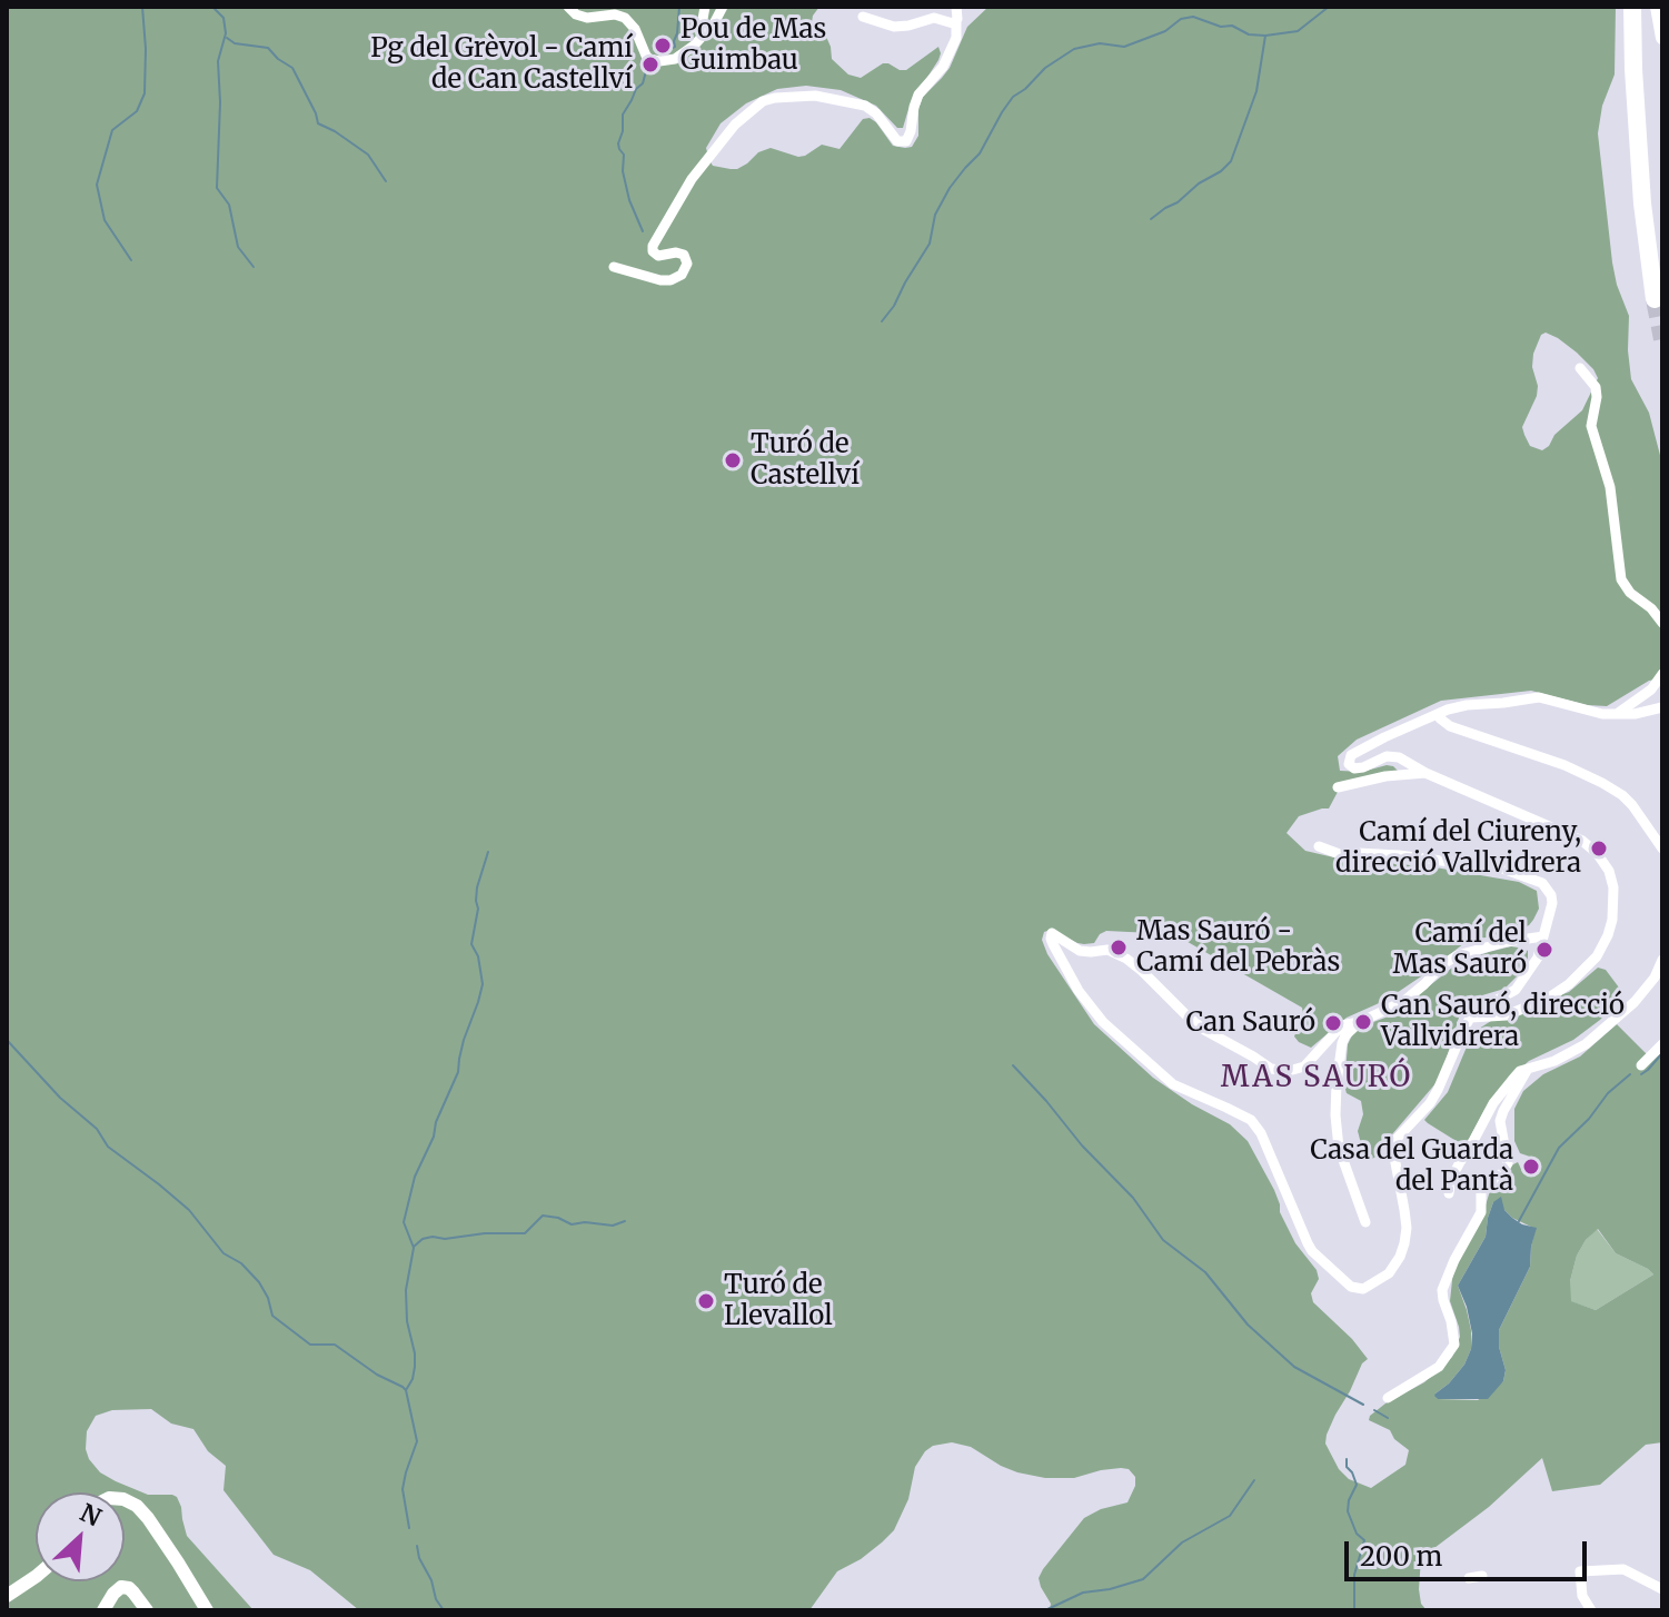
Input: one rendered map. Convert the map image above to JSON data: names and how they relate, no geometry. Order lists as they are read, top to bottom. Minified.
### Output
{"districts":["MAS SAURÓ"],"places":["Pou de Mas Guimbau","Pg del Grèvol - Camí de Can Castellví","Turó de Castellví","Camí del Ciureny, direcció Vallvidrera","Mas Sauró - Camí del Pebràs","Camí del Mas Sauró","Can Sauró, direcció Vallvidrera","Can Sauró","Casa del Guarda del Pantà","Turó de Llevallol"],"scale_bar":"200 m","north":"top right"}
